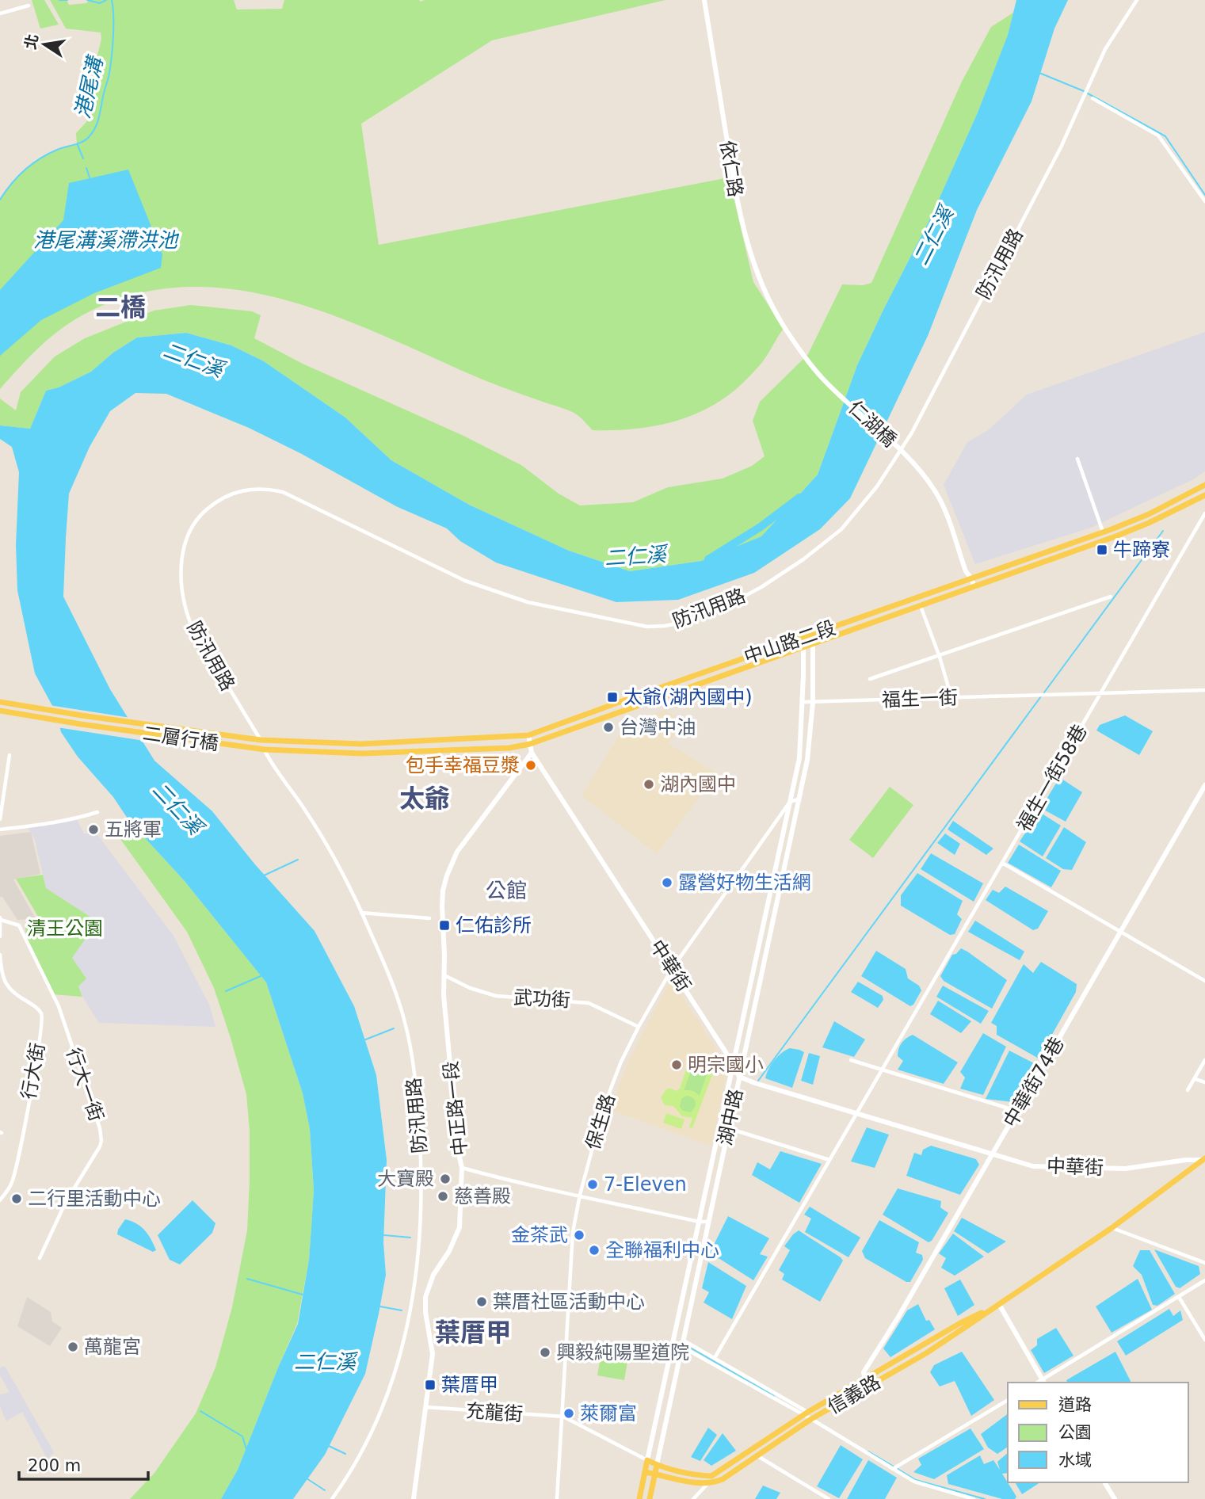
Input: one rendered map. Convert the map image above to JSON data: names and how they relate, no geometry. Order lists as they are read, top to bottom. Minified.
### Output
{"streets":{"main road":["中山路二段","二層行橋","湖中路","信義路"],"street":["依仁路","防汛用路","仁湖橋","福生一街","福生一街58巷","中華街","武功街","行大街","中華街74巷","行大一街","中正路一段","保生路","充龍街"]},"crossings":[["依仁路","仁湖橋"],["防汛用路","二層行橋"],["仁湖橋","中山路二段"],["中山路二段","二層行橋"],["中山路二段","湖中路"],["福生一街","福生一街58巷"],["福生一街","湖中路"],["中華街","中華街74巷"],["中華街","中正路一段"],["中華街","湖中路"],["中華街","保生路"],["中華街","信義路"],["武功街","中正路一段"],["武功街","保生路"],["中華街74巷","信義路"],["中正路一段","充龍街"],["湖中路","保生路"],["湖中路","信義路"],["保生路","充龍街"]],"districts":["二橋","太爺","公館","葉厝甲"],"water":["港尾溝","二仁溪","港尾溝溪滯洪池"],"parks":["清王公園"],"places":{"transit":["牛蹄寮","太爺(湖內國中)","仁佑診所","葉厝甲"],"other":["台灣中油","包手幸福豆漿","湖內國中","五將軍","露營好物生活網","明宗國小","大寶殿","7-Eleven","慈善殿","二行里活動中心","金茶武","全聯福利中心","葉厝社區活動中心","萬龍宮","興毅純陽聖道院","萊爾富"]},"legend":["道路","公園","水域"],"scale_bar":"200 m","north":"left"}
